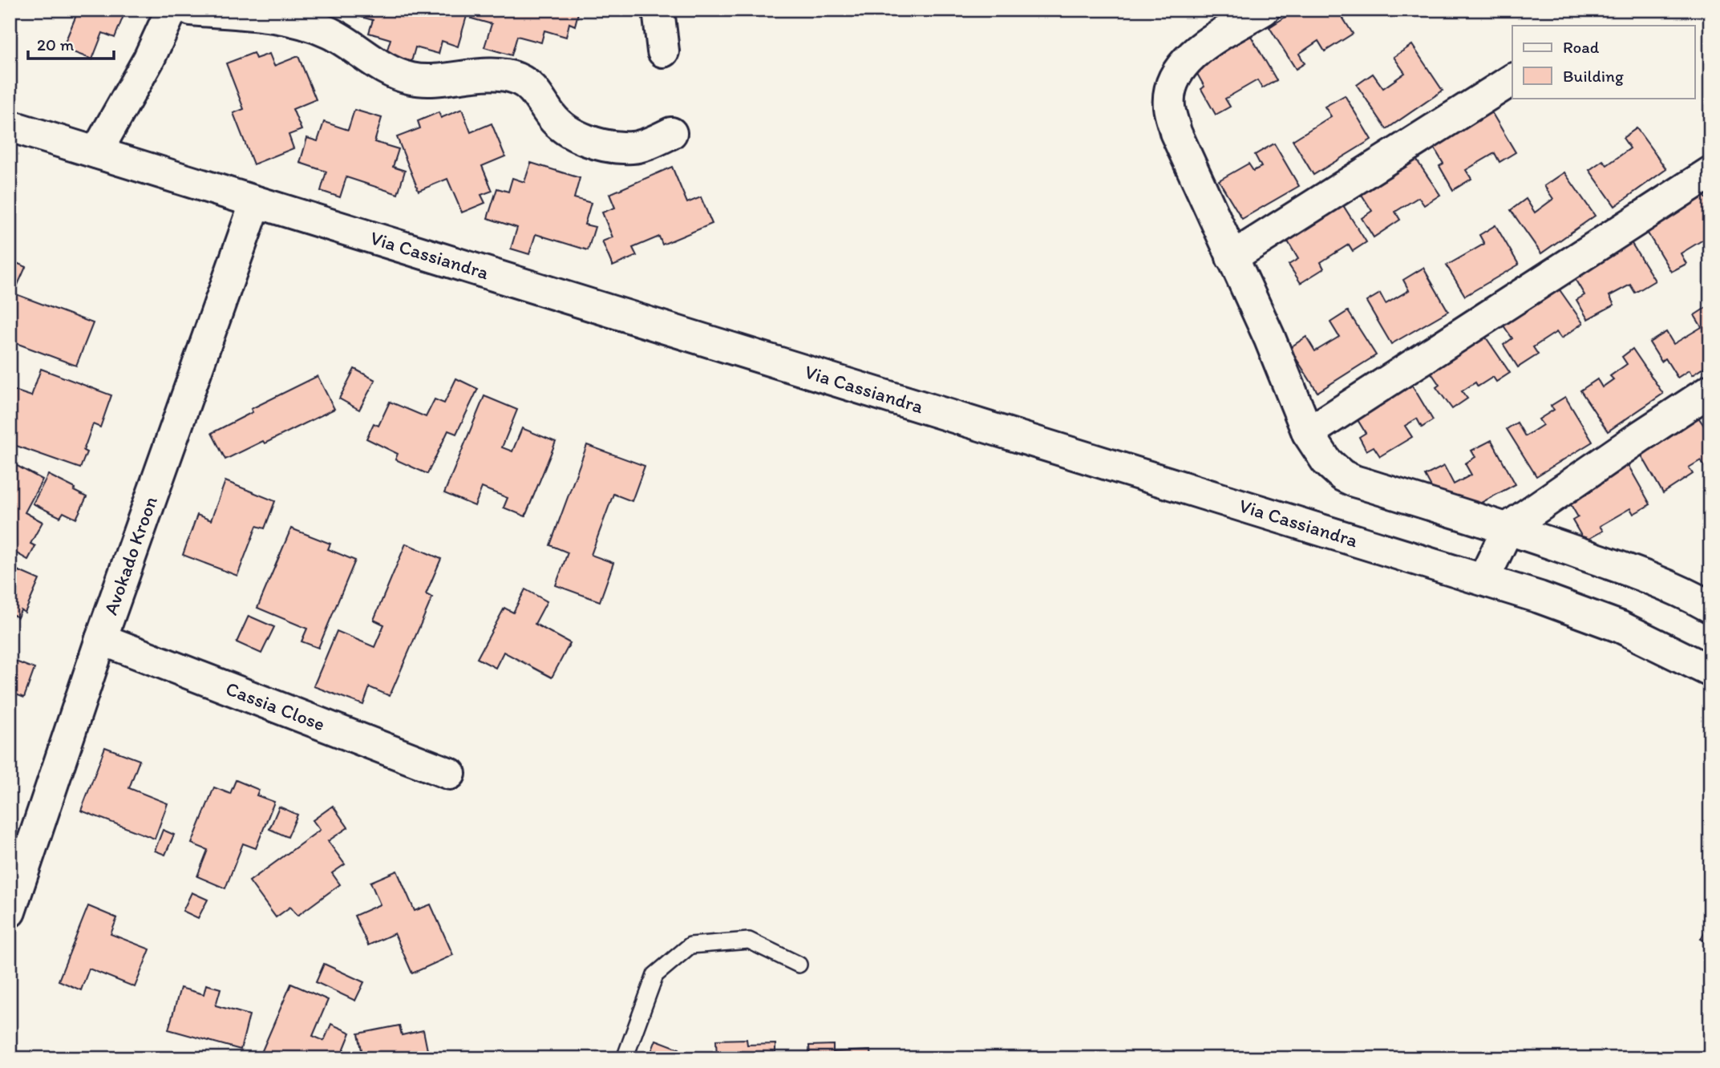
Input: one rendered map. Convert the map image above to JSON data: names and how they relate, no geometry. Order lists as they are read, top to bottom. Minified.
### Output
{"streets":{"street":["Via Cassiandra","Avokado Kroon","Cassia Close"]},"crossings":[["Via Cassiandra","Avokado Kroon"],["Avokado Kroon","Cassia Close"]],"legend":["Road","Building"],"scale_bar":"20 m"}
